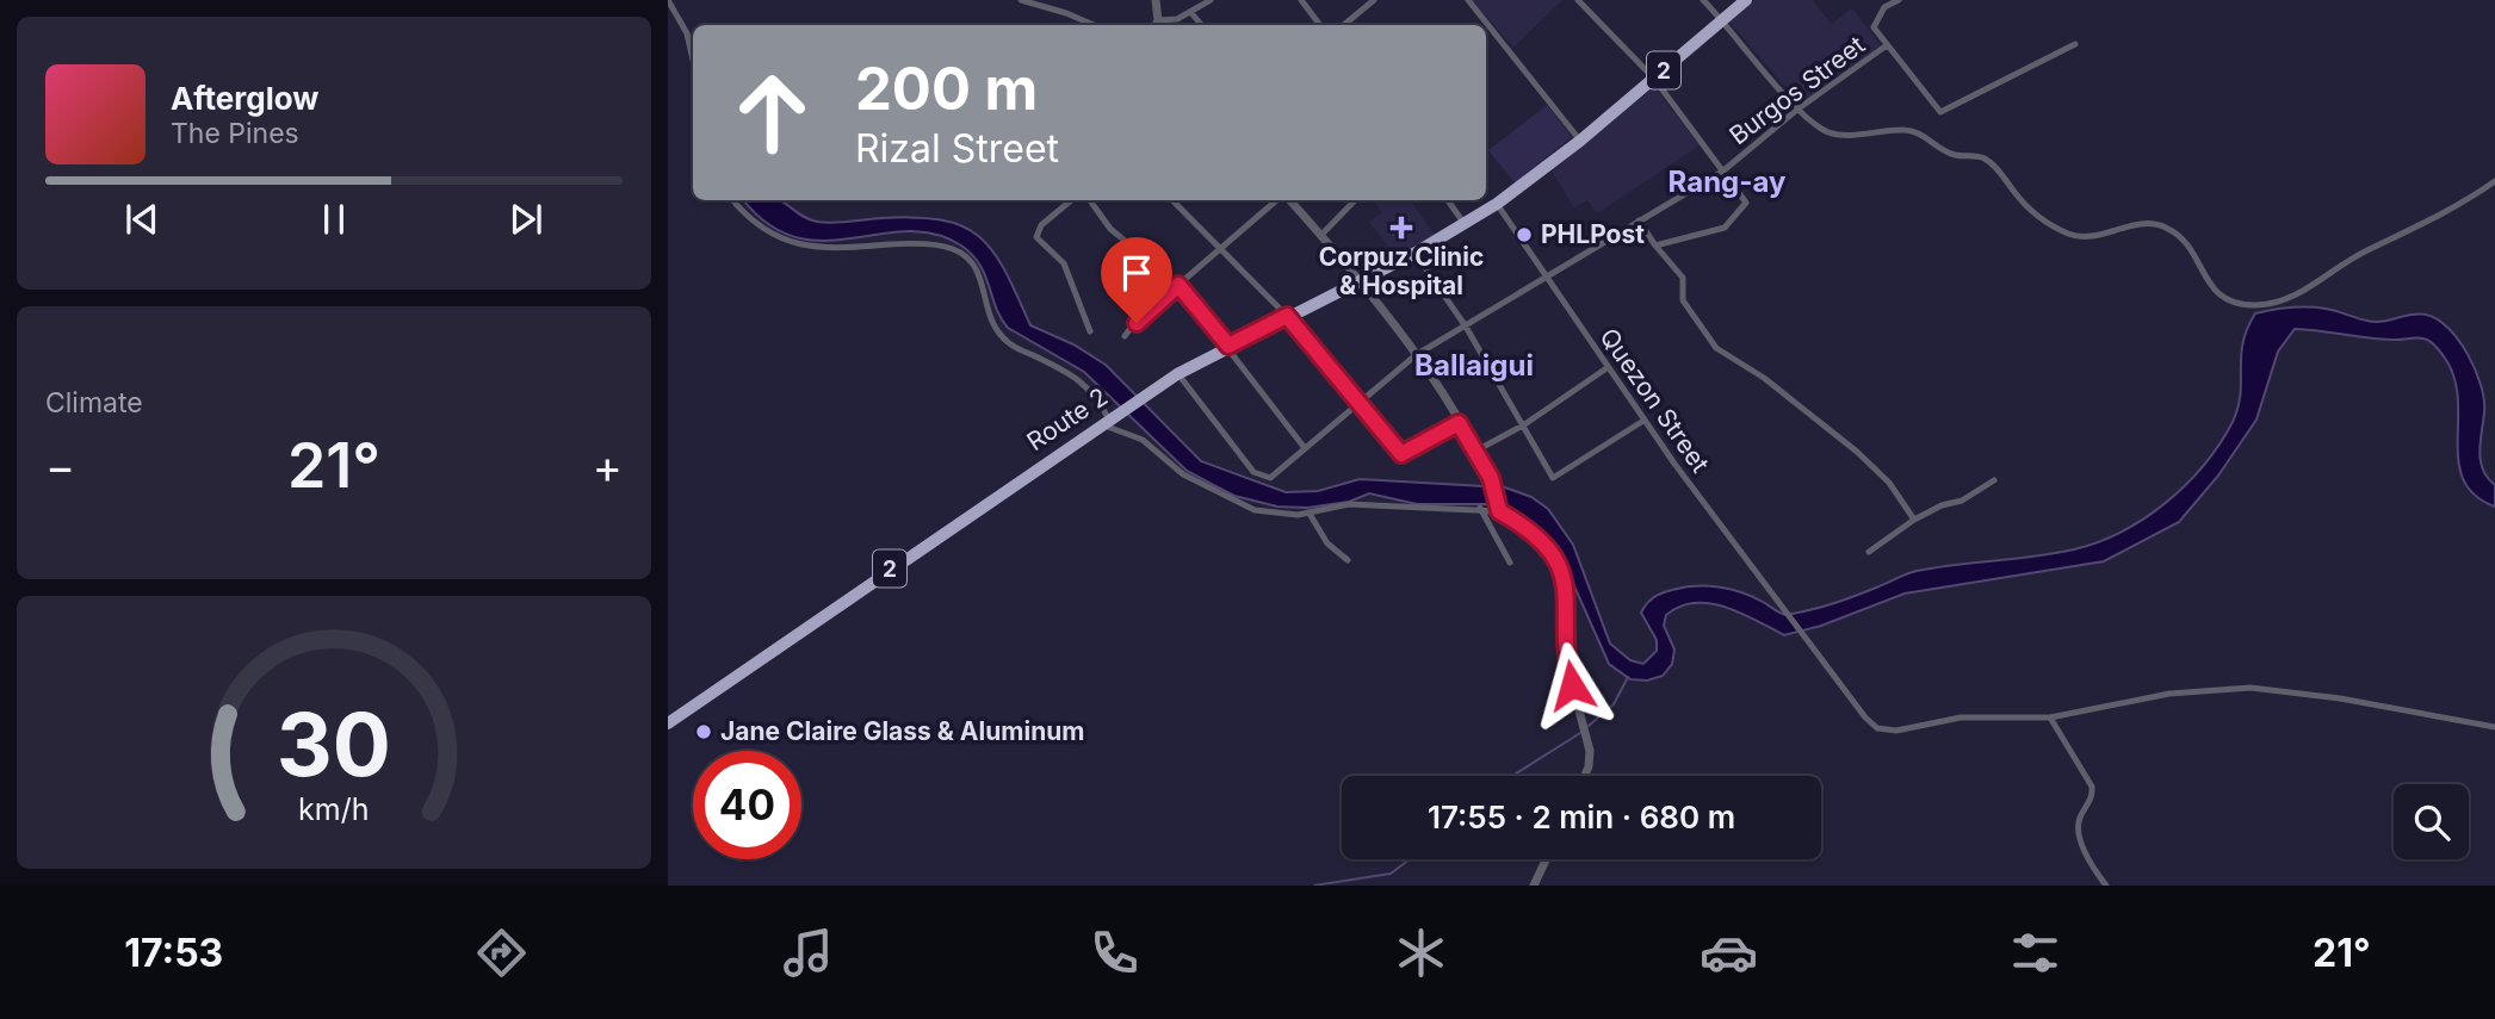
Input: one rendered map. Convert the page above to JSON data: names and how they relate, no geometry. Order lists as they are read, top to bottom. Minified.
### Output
{"streets":{"highway":["2","Route 2"],"street":["Burgos Street","Quezon Street"]},"crossings":[["Burgos Street","Quezon Street"],["Burgos Street","Route 2"],["Quezon Street","Route 2"]],"districts":["Rang-ay","Ballaigui"],"places":{"health":["Corpuz Clinic & Hospital"],"other":["PHLPost","Jane Claire Glass & Aluminum"]},"page":{"turn":["200 m","Rizal Street"],"song":["Afterglow","The Pines"],"tile":"Climate","heat":["−","21°","+"],"limit":"40","trip":"17:55 · 2 min · 680 m","tabs":["17:53","21°"],"gauge":["30","km/h"]}}
